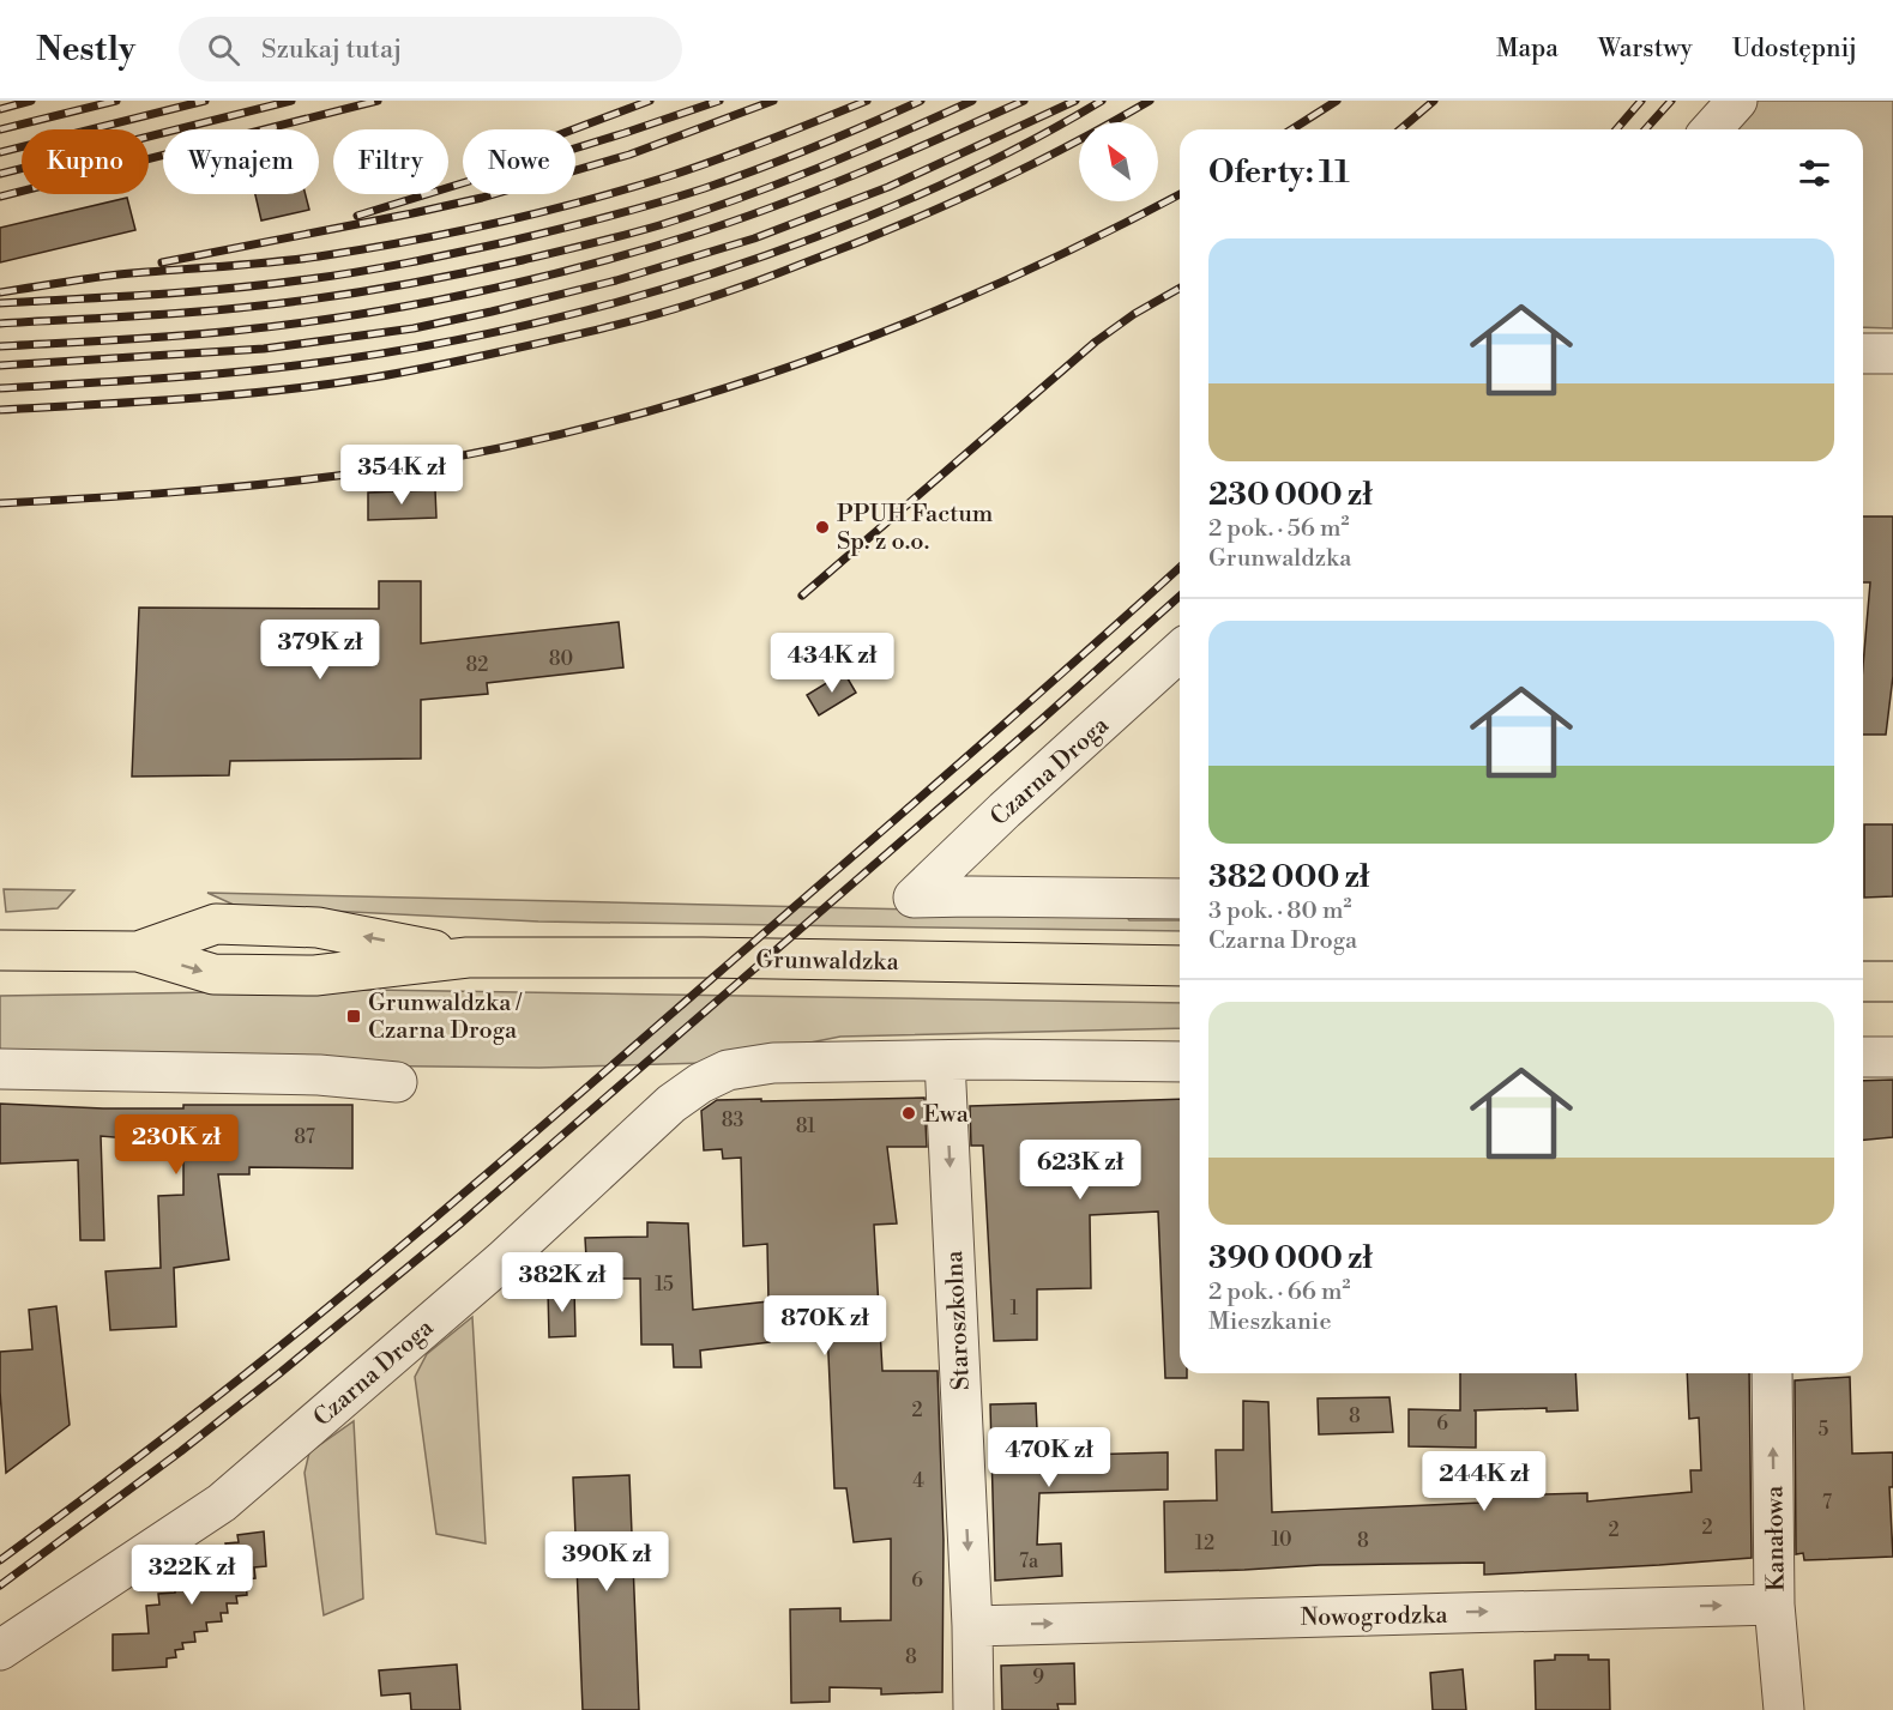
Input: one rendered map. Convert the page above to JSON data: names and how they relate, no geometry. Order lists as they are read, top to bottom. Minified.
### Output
{"streets":{"main road":["Grunwaldzka"],"street":["Czarna Droga","Staroszkolna","Kanałowa","Nowogrodzka"]},"crossings":[["Czarna Droga","Staroszkolna"],["Staroszkolna","Nowogrodzka"],["Kanałowa","Nowogrodzka"]],"one_way":["Staroszkolna","Kanałowa","Nowogrodzka"],"places":{"other":["PPUH Factum Sp. z o.o.","Ewa"],"transit":["Grunwaldzka / Czarna Droga"]},"house_numbers":["80","82","83","81","87","15","1","2","8","6","5","4","7","2","2","10","8","12","7a","6","8","9"],"north":"top left","page":{"header":"Nestly","search":"Szukaj tutaj","nav":["Mapa","Warstwy","Udostępnij"],"chip":["Kupno","Wynajem","Filtry","Nowe"],"heading":"Oferty: 11","list":[{"name":"230 000 zł","note":"2 pok. · 56 m² · Grunwaldzka"},{"name":"382 000 zł","note":"3 pok. · 80 m² · Czarna Droga"},{"name":"390 000 zł","note":"2 pok. · 66 m² · Mieszkanie"}],"price":["354K zł","379K zł","434K zł","230K zł","623K zł","382K zł","870K zł","470K zł","244K zł","390K zł","322K zł"]}}
